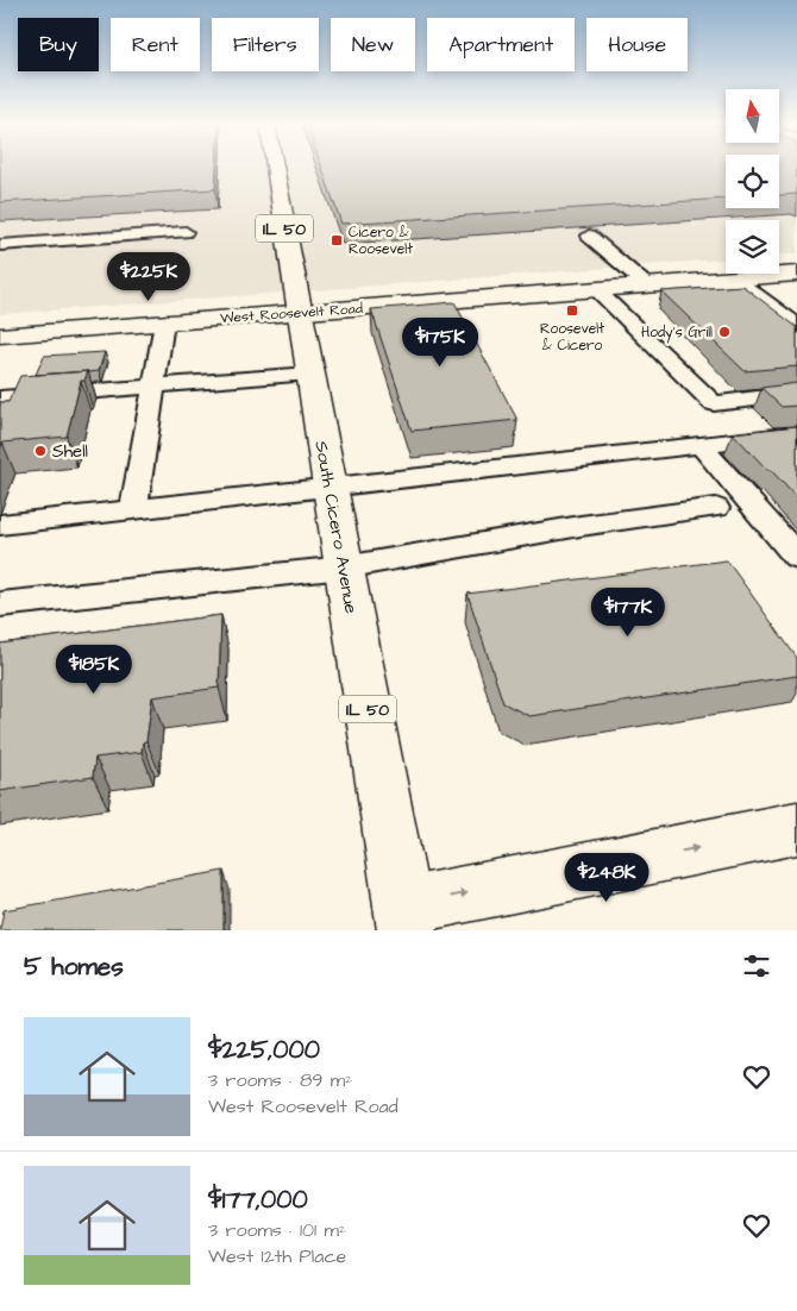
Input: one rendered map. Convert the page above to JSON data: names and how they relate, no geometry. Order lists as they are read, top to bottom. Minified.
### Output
{"streets":{"main road":["IL 50","West Roosevelt Road","South Cicero Avenue"]},"crossings":[["West Roosevelt Road","South Cicero Avenue"]],"places":{"transit":["Cicero & Roosevelt","Roosevelt & Cicero"],"other":["Hody's Grill","Shell"]},"north":"top","page":{"chip":["Buy","Rent","Filters","New","Apartment","House"],"price":["$225K","$175K","$177K","$185K","$248K"],"heading":"5 homes","list":[{"name":"$225,000","note":"3 rooms · 89 m² · West Roosevelt Road"},{"name":"$177,000","note":"3 rooms · 101 m² · West 12th Place"}]}}
